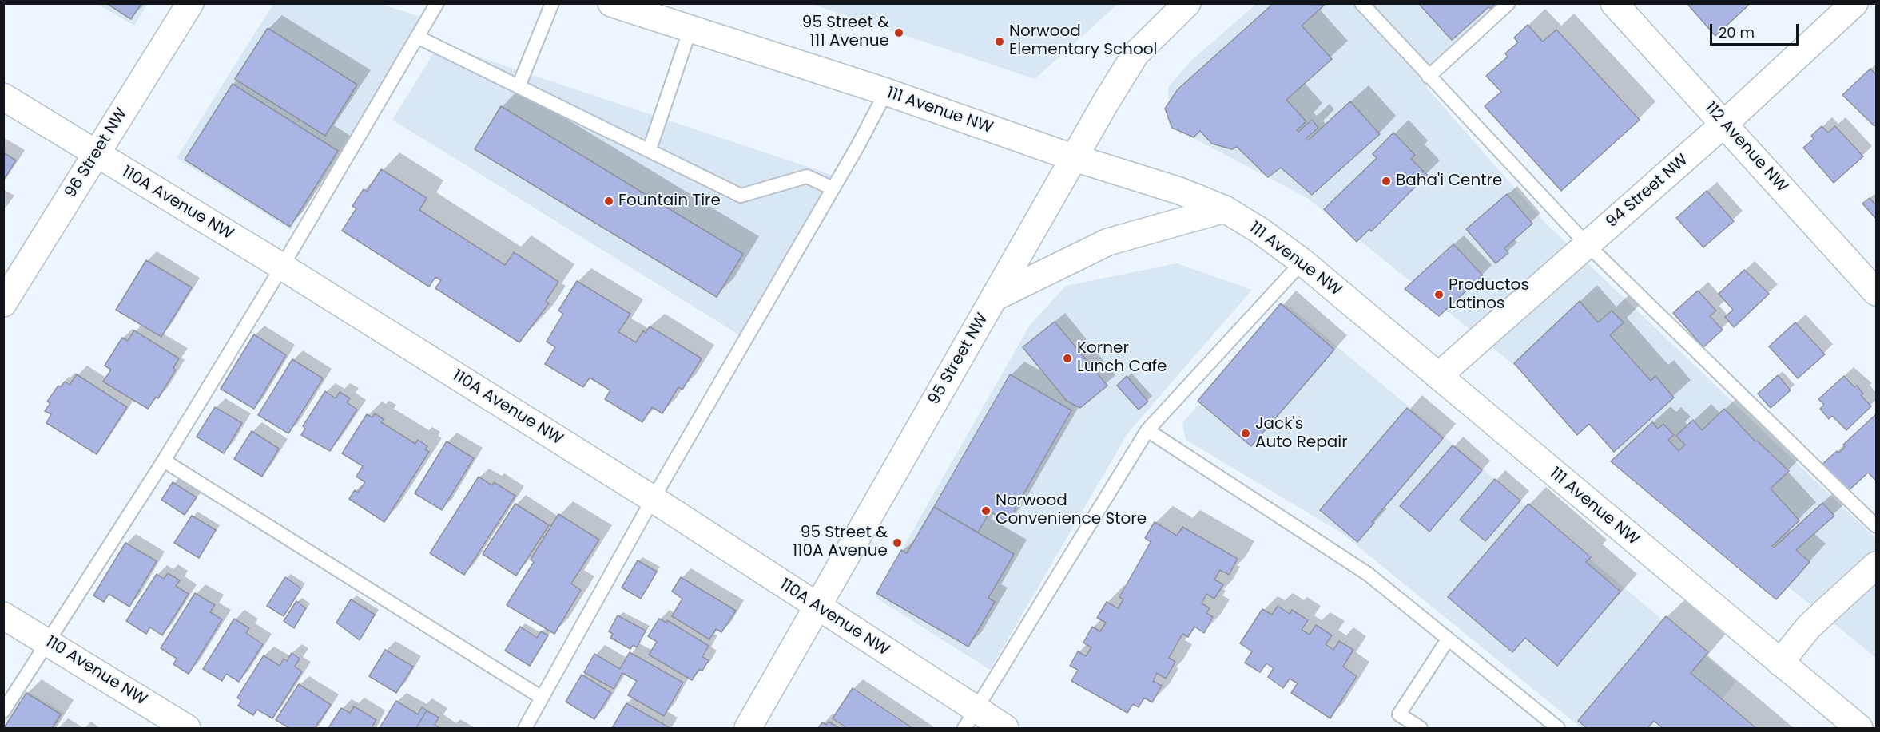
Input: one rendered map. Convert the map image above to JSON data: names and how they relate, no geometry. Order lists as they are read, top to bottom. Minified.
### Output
{"streets":{"street":["111 Avenue NW","112 Avenue NW","96 Street NW","94 Street NW","110A Avenue NW","95 Street NW","110 Avenue NW"]},"crossings":[["111 Avenue NW","94 Street NW"],["111 Avenue NW","95 Street NW"],["112 Avenue NW","94 Street NW"],["96 Street NW","110A Avenue NW"],["110A Avenue NW","95 Street NW"]],"places":["95 Street & 111 Avenue","Norwood Elementary School","Baha'i Centre","Fountain Tire","Productos Latinos","Korner Lunch Cafe","Jack's Auto Repair","Norwood Convenience Store","95 Street & 110A Avenue"],"scale_bar":"20 m"}
